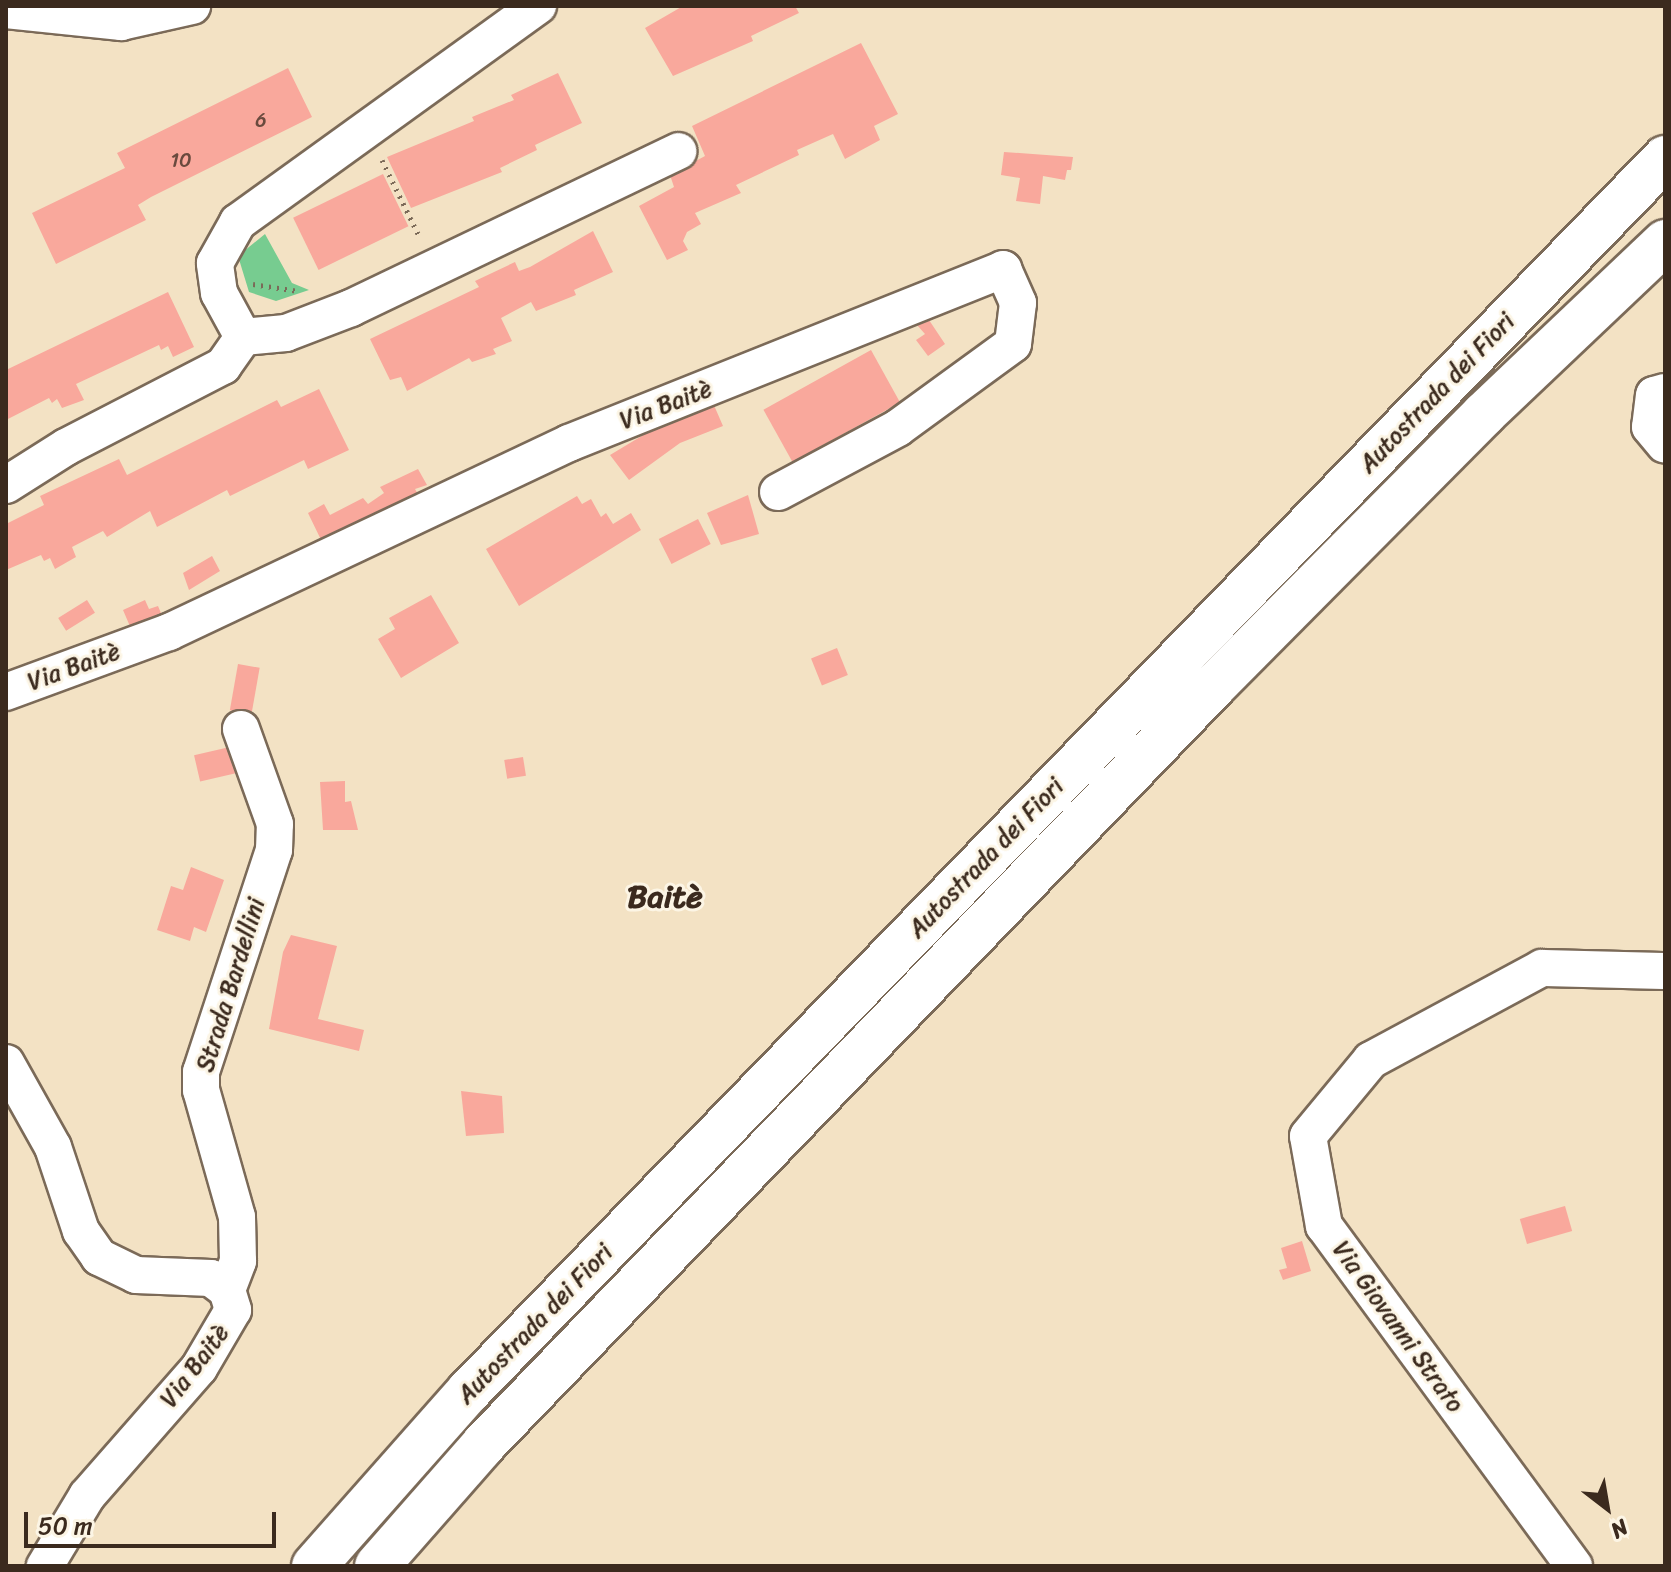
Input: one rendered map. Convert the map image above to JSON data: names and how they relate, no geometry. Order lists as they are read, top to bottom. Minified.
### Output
{"streets":{"highway":["Autostrada dei Fiori"],"street":["Via Baitè","Strada Bardellini","Via Giovanni Strato"]},"crossings":[["Via Baitè","Strada Bardellini"]],"districts":["Baitè"],"house_numbers":["6","10"],"scale_bar":"50 m","north":"bottom right"}
